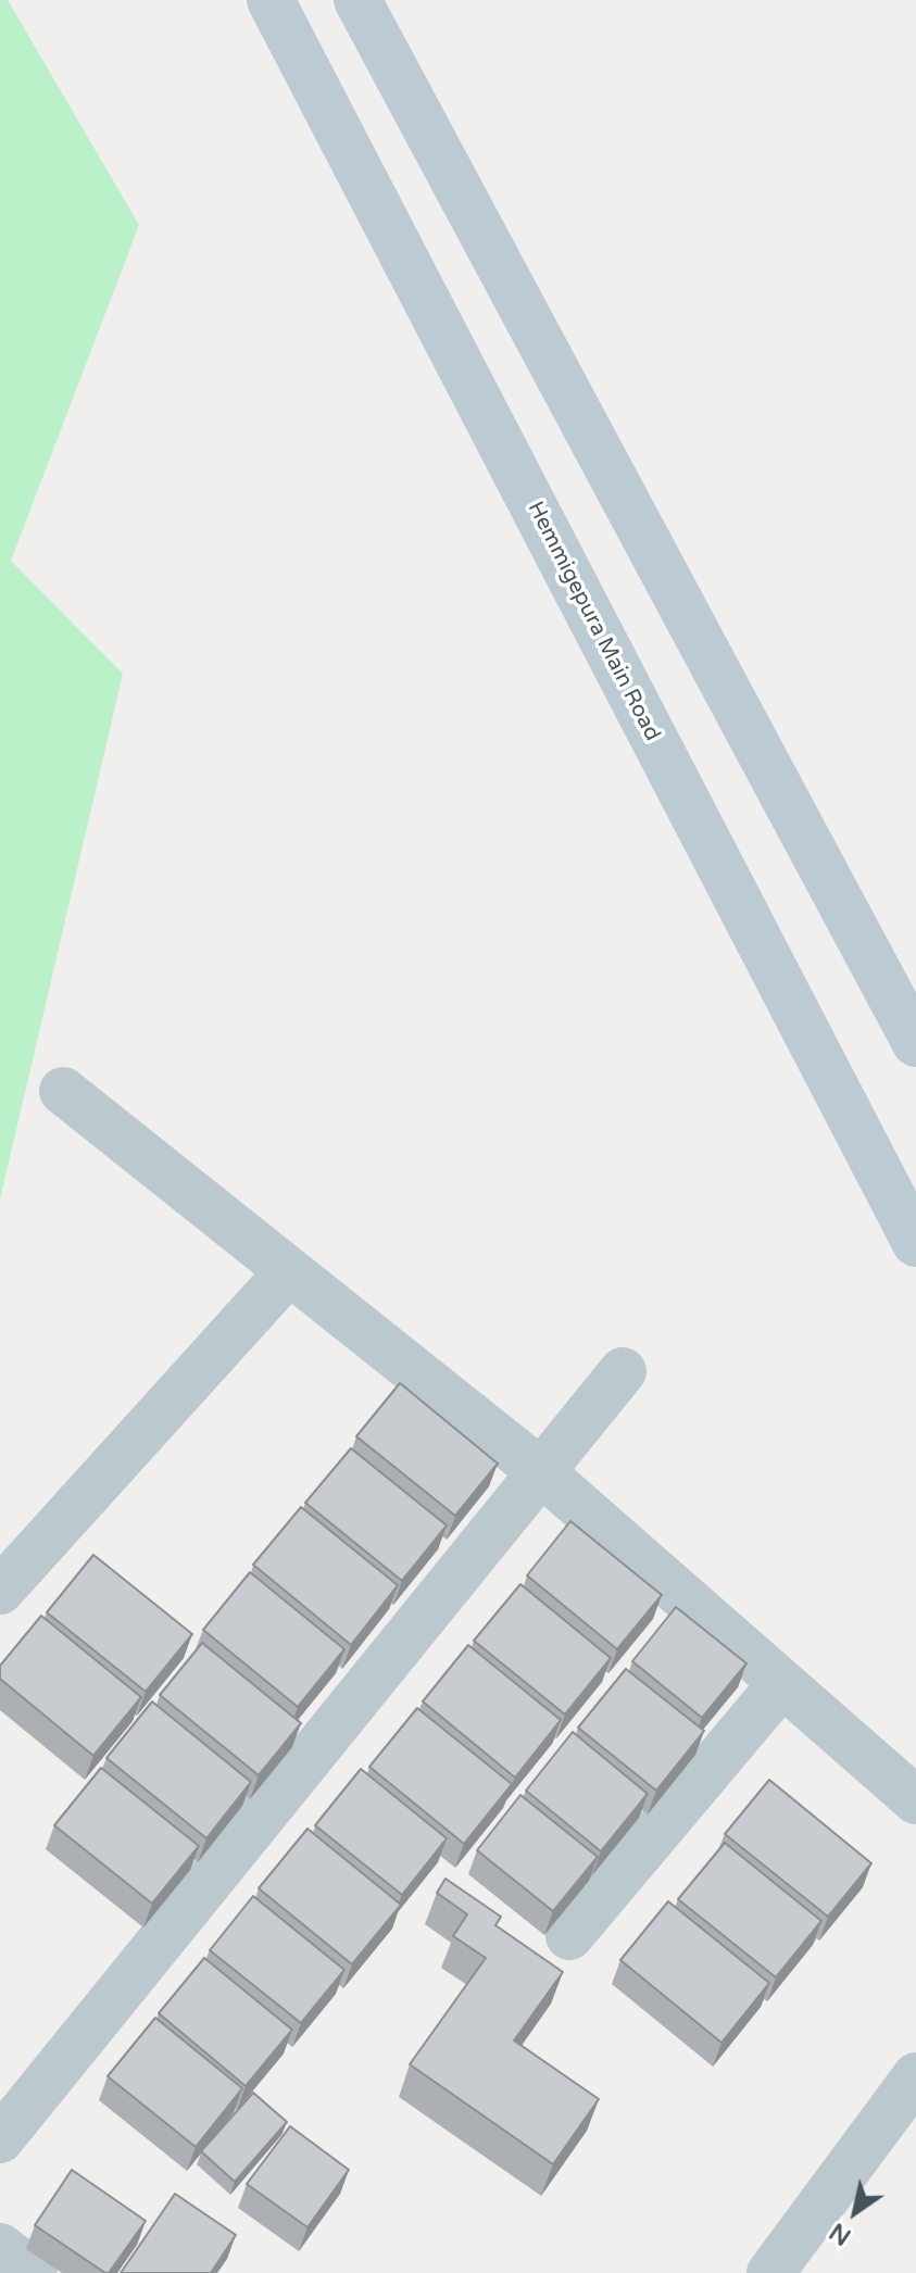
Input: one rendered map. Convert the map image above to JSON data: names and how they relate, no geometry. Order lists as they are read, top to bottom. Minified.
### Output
{"streets":{"main road":["Hemmigepura Main Road"]},"north":"bottom left"}
